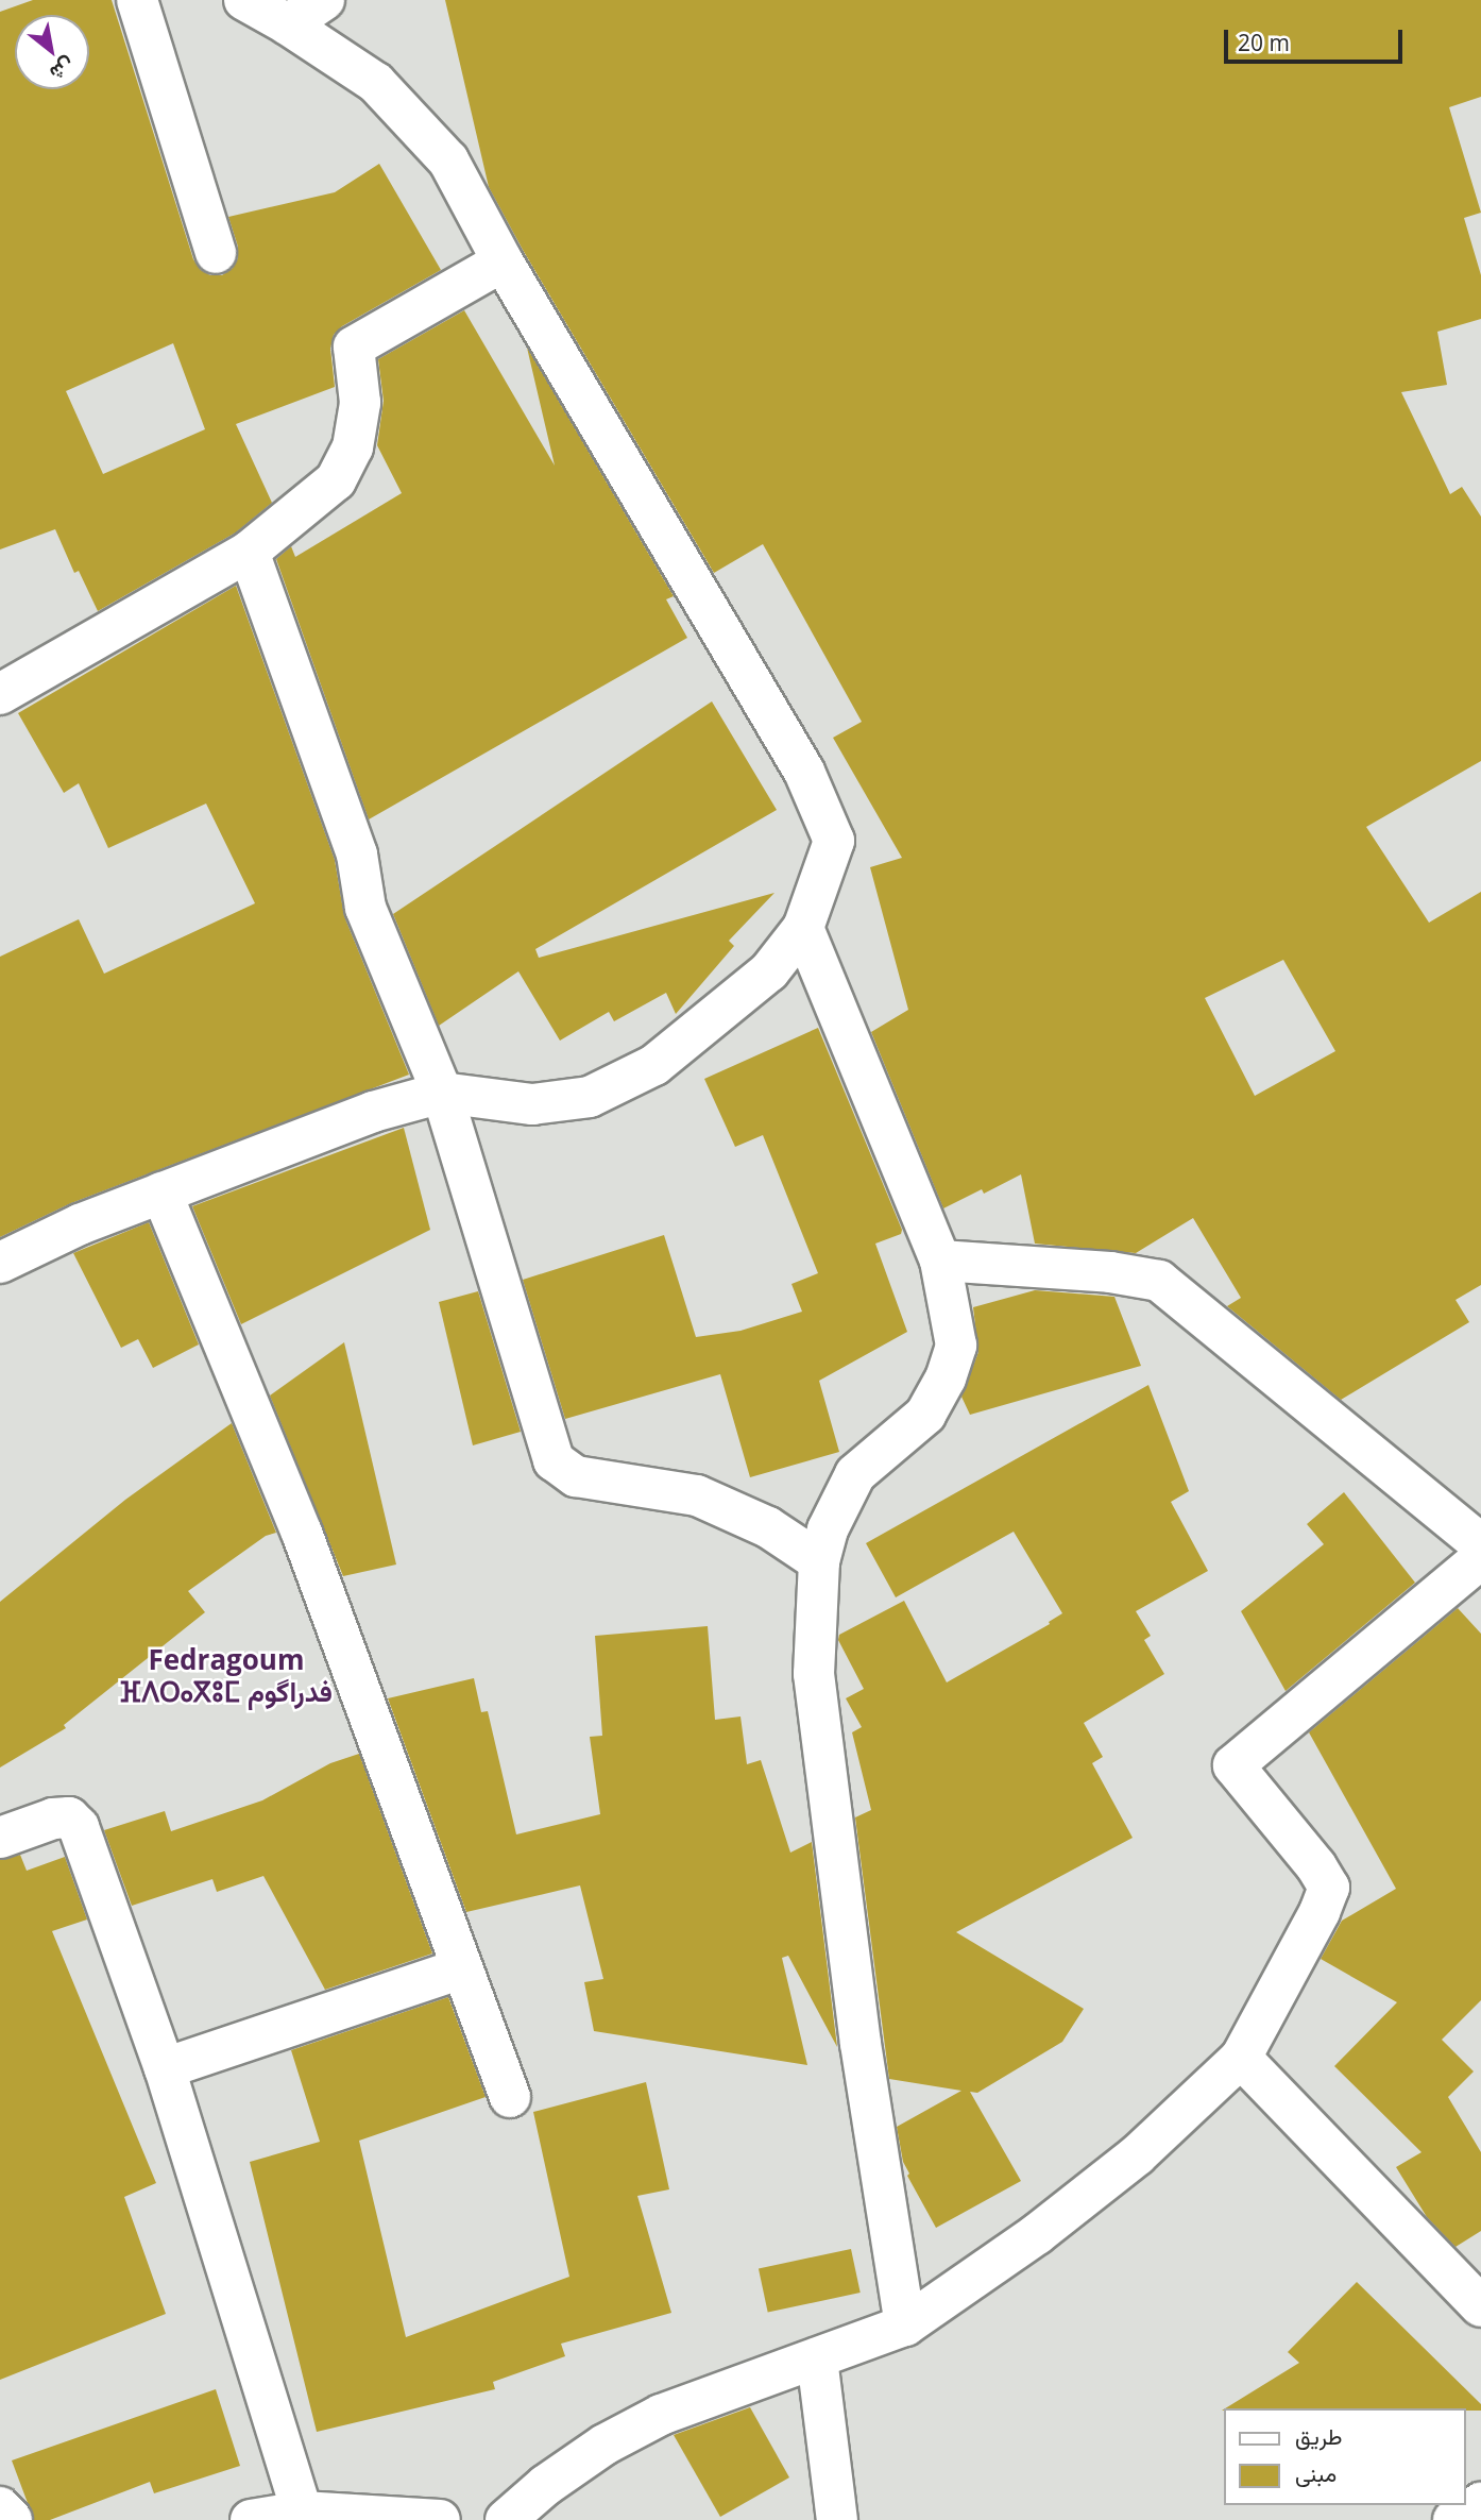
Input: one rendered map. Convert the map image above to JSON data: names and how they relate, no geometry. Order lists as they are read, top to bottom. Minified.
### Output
{"districts":["Fedragoum ⴼⴷⵔⴰⴳⵓⵎ فدراگوم"],"legend":["طريق","مبنى"],"scale_bar":"20 m","north":"bottom right"}
